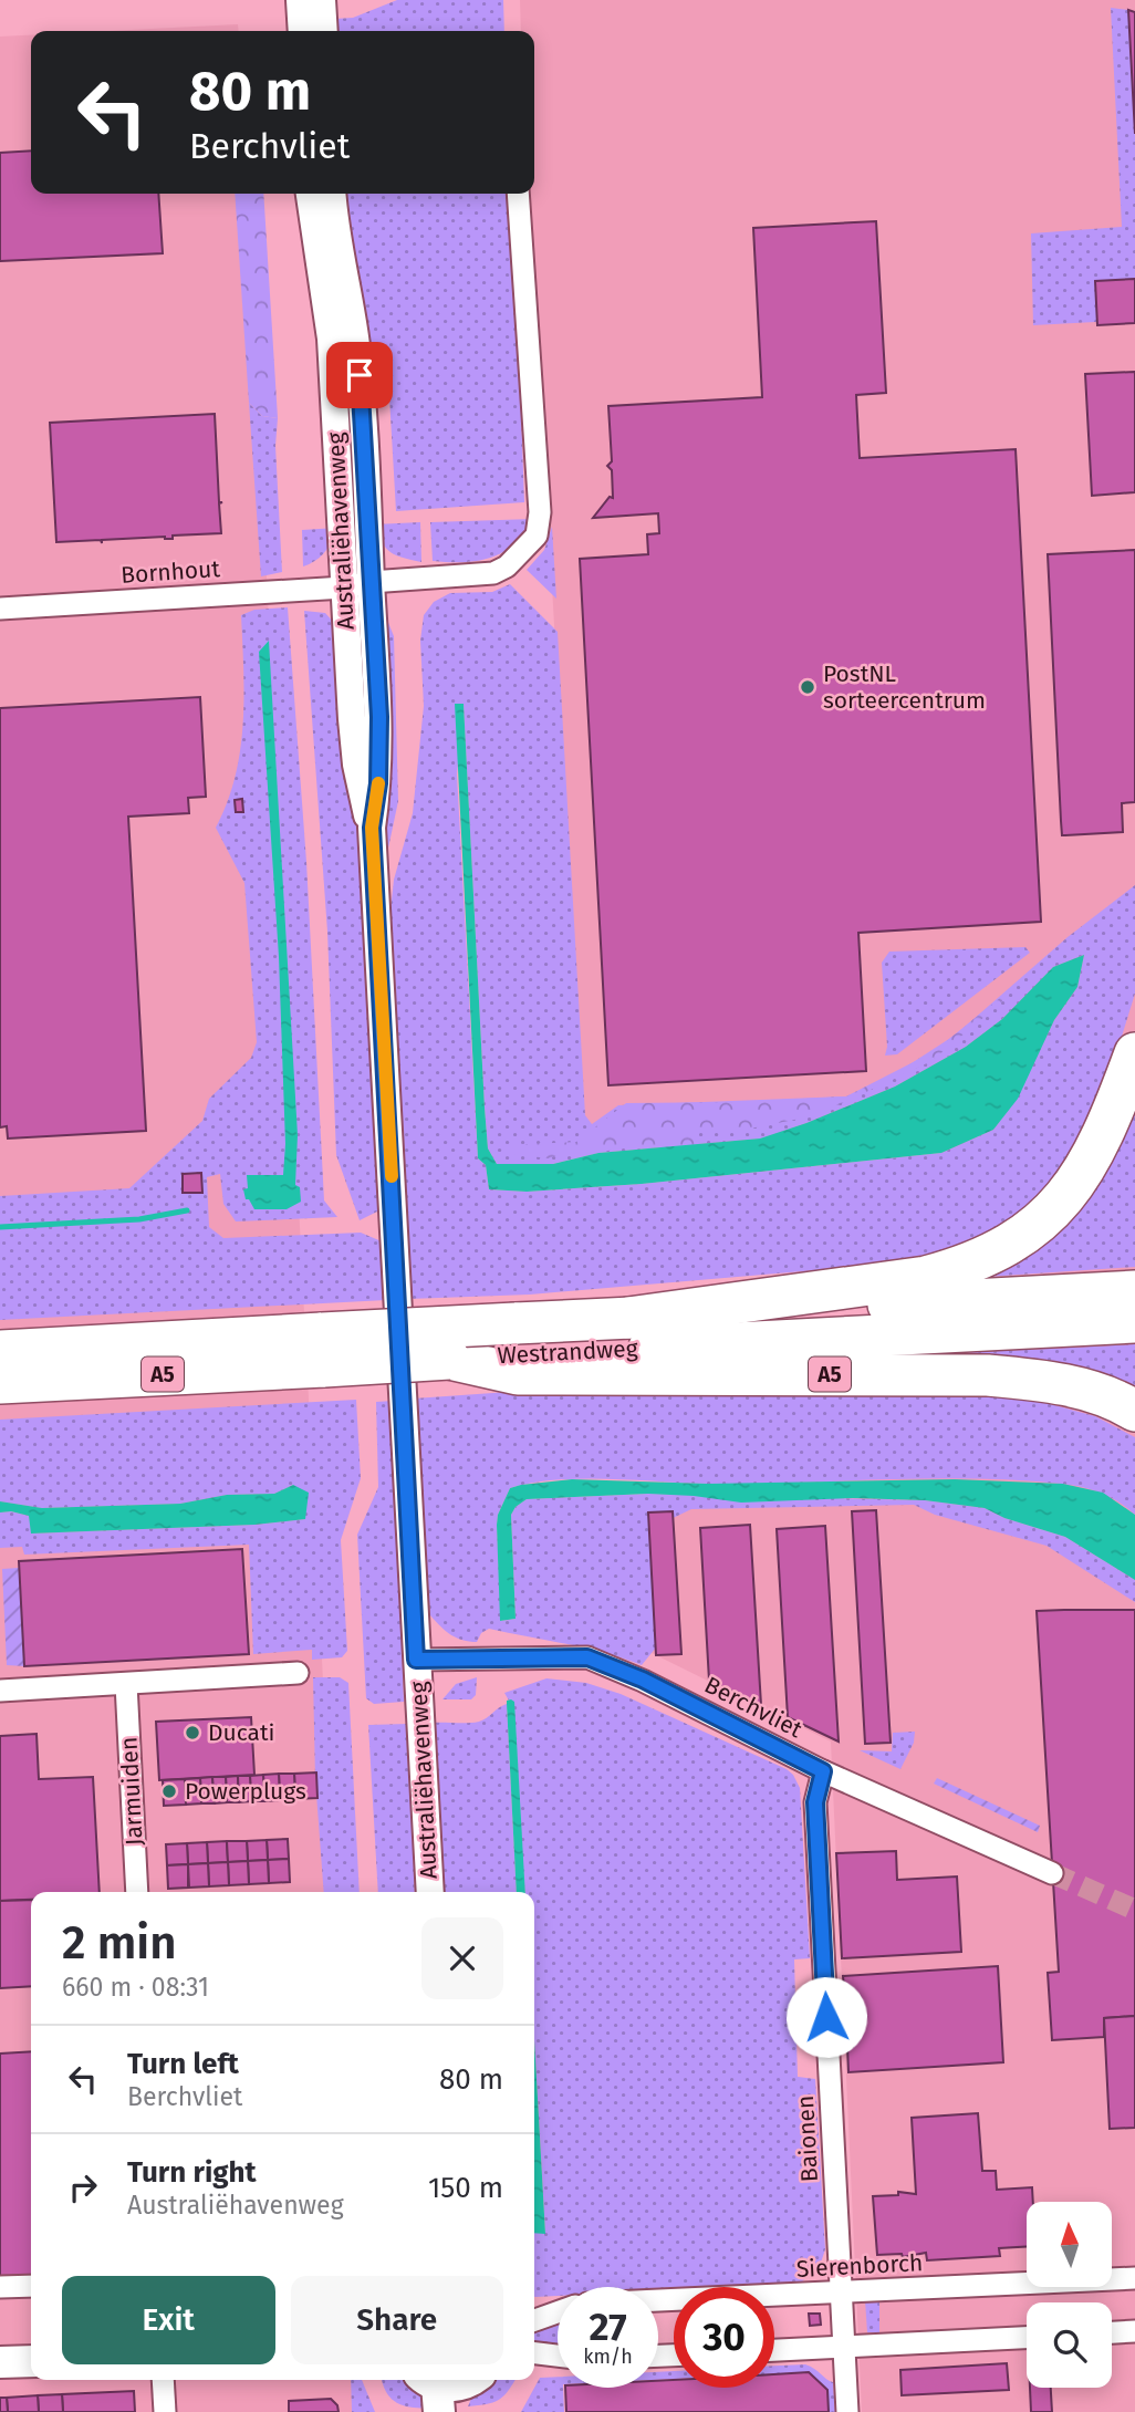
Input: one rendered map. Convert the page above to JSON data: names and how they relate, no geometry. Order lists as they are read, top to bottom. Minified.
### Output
{"streets":{"highway":["Westrandweg","A5"],"street":["Australiëhavenweg","Bornhout","Berchvliet","Jarmuiden","Baionen","Sierenborch"]},"crossings":[["Australiëhavenweg","Bornhout"],["Australiëhavenweg","Berchvliet"],["Westrandweg","A5"],["Berchvliet","Baionen"],["Baionen","Sierenborch"]],"places":["PostNL sorteercentrum","Ducati","Powerplugs"],"north":"top","page":{"turn":["80 m","Berchvliet"],"heading":["2 min","660 m · 08:31"],"list":[{"name":"Turn left","note":"Berchvliet","value":"80 m"},{"name":"Turn right","note":"Australiëhavenweg","value":"150 m"}],"buttons":["Exit","Share"],"speed":"27 km/h","limit":"30"}}
